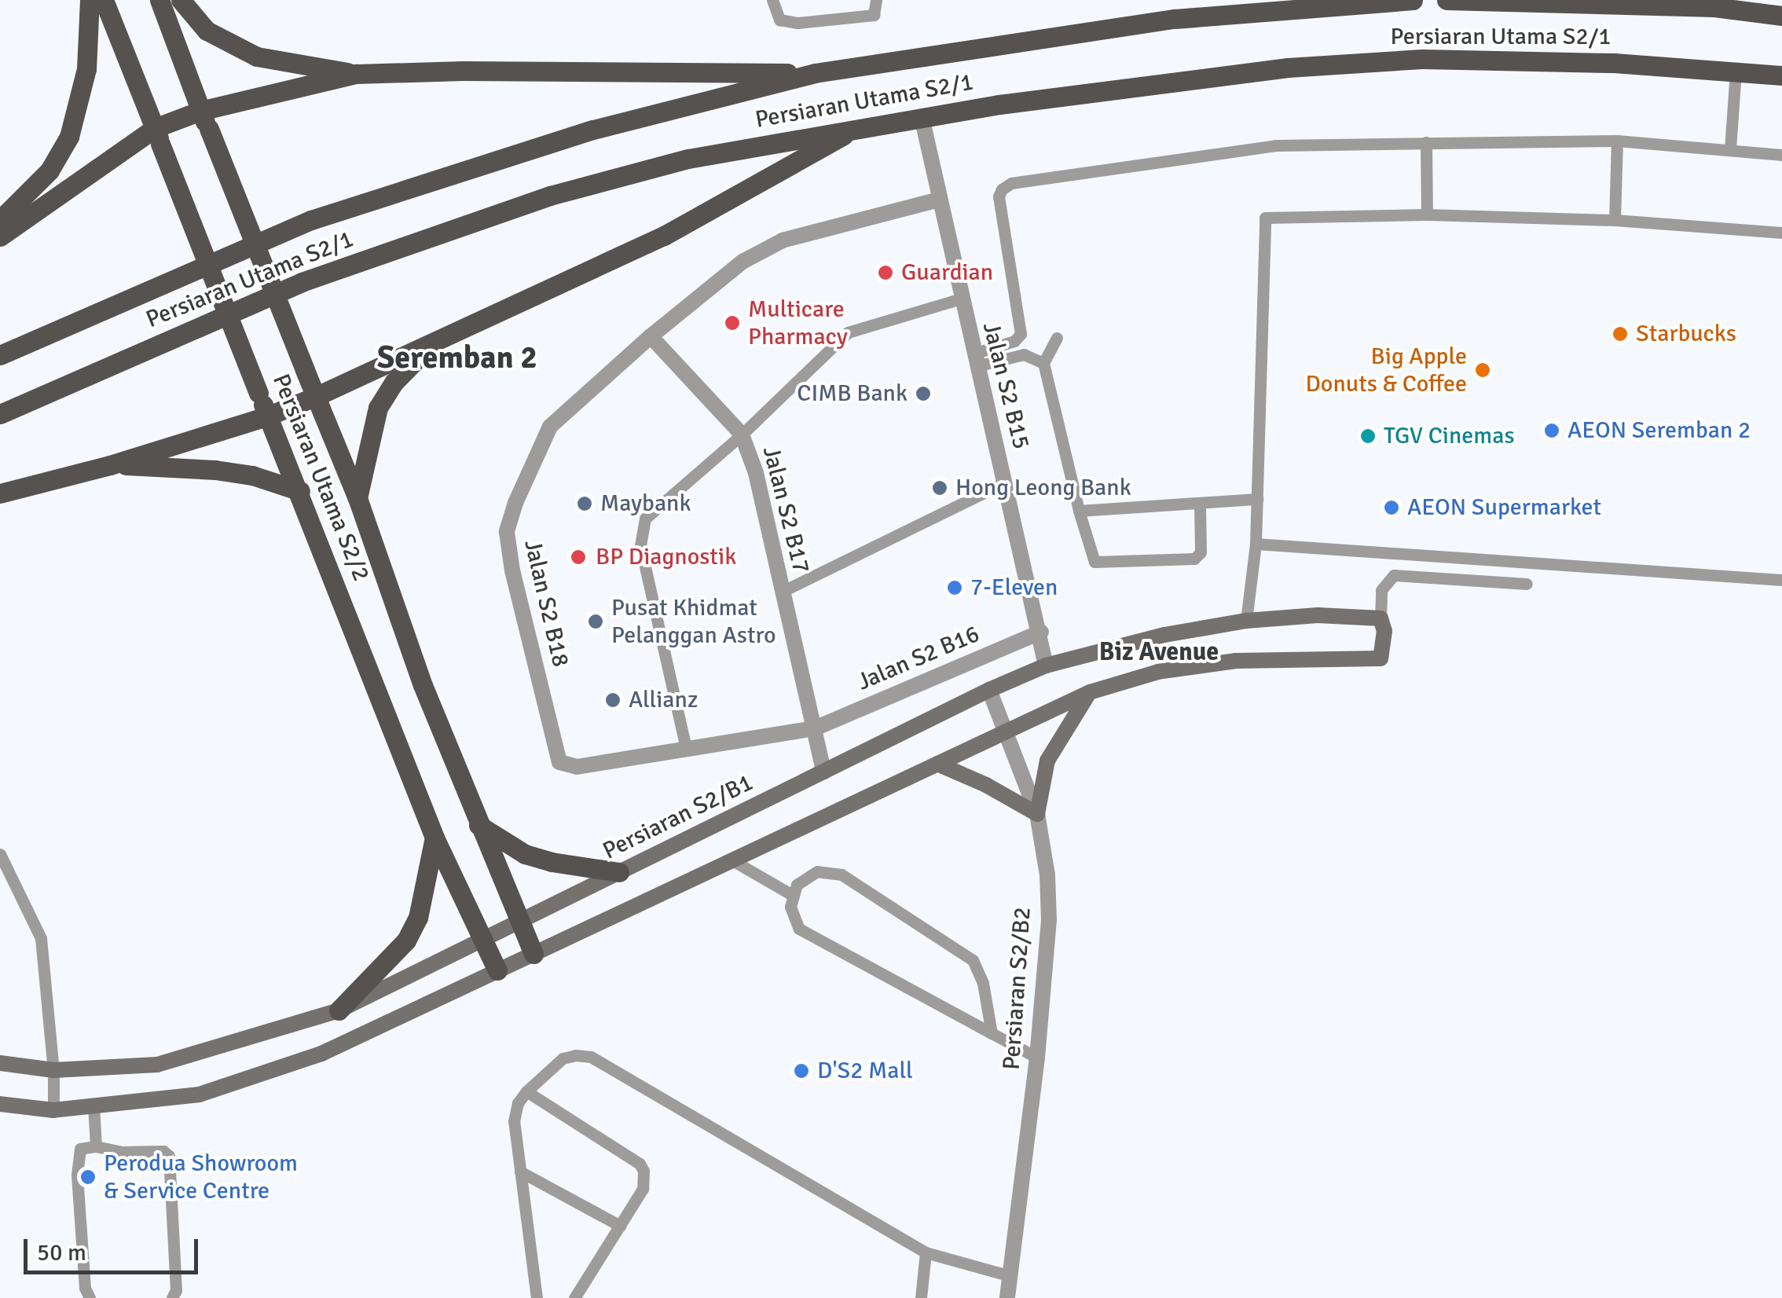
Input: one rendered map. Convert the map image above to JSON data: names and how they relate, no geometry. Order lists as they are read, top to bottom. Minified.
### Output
{"streets":{"main road":["Persiaran Utama S2/1","Persiaran Utama S2/2"],"street":["Jalan S2 B15","Jalan S2 B17","Jalan S2 B18","Jalan S2 B16","Persiaran S2/B1","Persiaran S2/B2"]},"crossings":[["Persiaran Utama S2/1","Jalan S2 B15"],["Jalan S2 B15","Jalan S2 B18"],["Jalan S2 B15","Jalan S2 B16"],["Jalan S2 B15","Persiaran S2/B1"],["Persiaran Utama S2/2","Persiaran S2/B1"],["Jalan S2 B17","Jalan S2 B18"],["Jalan S2 B17","Jalan S2 B16"],["Jalan S2 B17","Persiaran S2/B1"],["Jalan S2 B18","Jalan S2 B16"],["Persiaran S2/B1","Persiaran S2/B2"]],"districts":["Seremban 2","Biz Avenue"],"places":["Guardian","Multicare Pharmacy","Starbucks","Big Apple Donuts & Coffee","CIMB Bank","AEON Seremban 2","TGV Cinemas","Hong Leong Bank","Maybank","AEON Supermarket","BP Diagnostik","7-Eleven","Pusat Khidmat Pelanggan Astro","Allianz","D'S2 Mall","Perodua Showroom & Service Centre"],"scale_bar":"50 m"}
